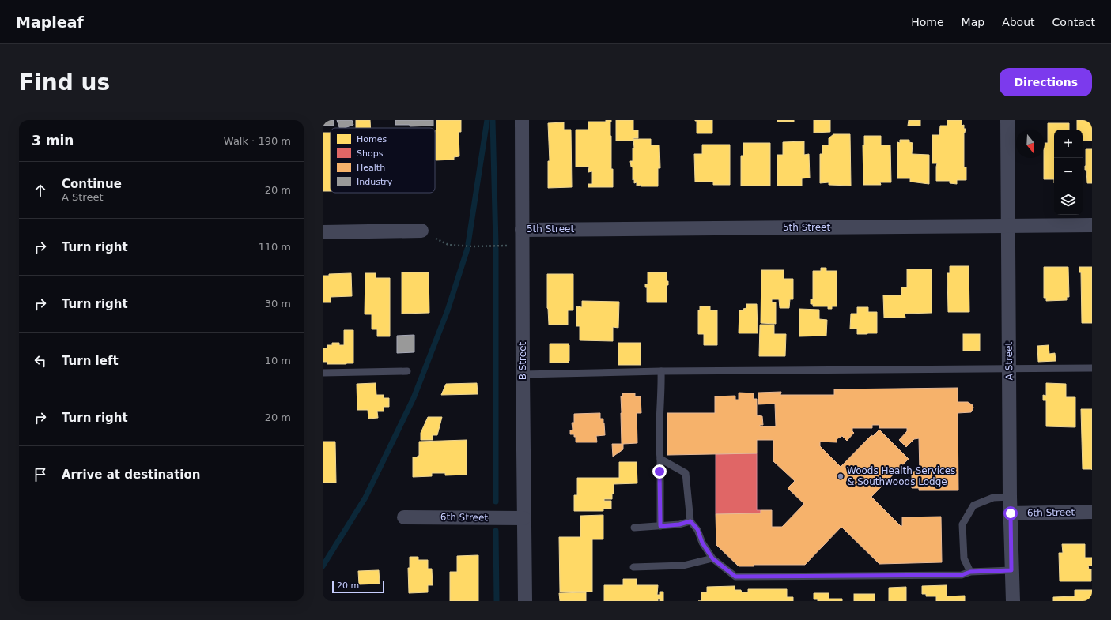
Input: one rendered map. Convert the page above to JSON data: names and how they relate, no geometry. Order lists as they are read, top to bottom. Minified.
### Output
{"streets":{"street":["5th Street","B Street","A Street","6th Street"]},"crossings":[["5th Street","B Street"],["5th Street","A Street"],["B Street","6th Street"],["A Street","6th Street"]],"places":["Woods Health Services & Southwoods Lodge"],"legend":["Homes","Shops","Health","Industry"],"scale_bar":"20 m","north":"bottom","page":{"header":"Mapleaf","nav":["Home","Map","About","Contact"],"buttons":"Directions","title":"Find us","heading":["3 min","Walk · 190 m"],"map_buttons":["+","−"],"list":[["Continue","A Street","20 m"],["Turn right","110 m"],["Turn right","30 m"],["Turn left","10 m"],["Turn right","20 m"],"Arrive at destination"],"scale":"20 m"}}
